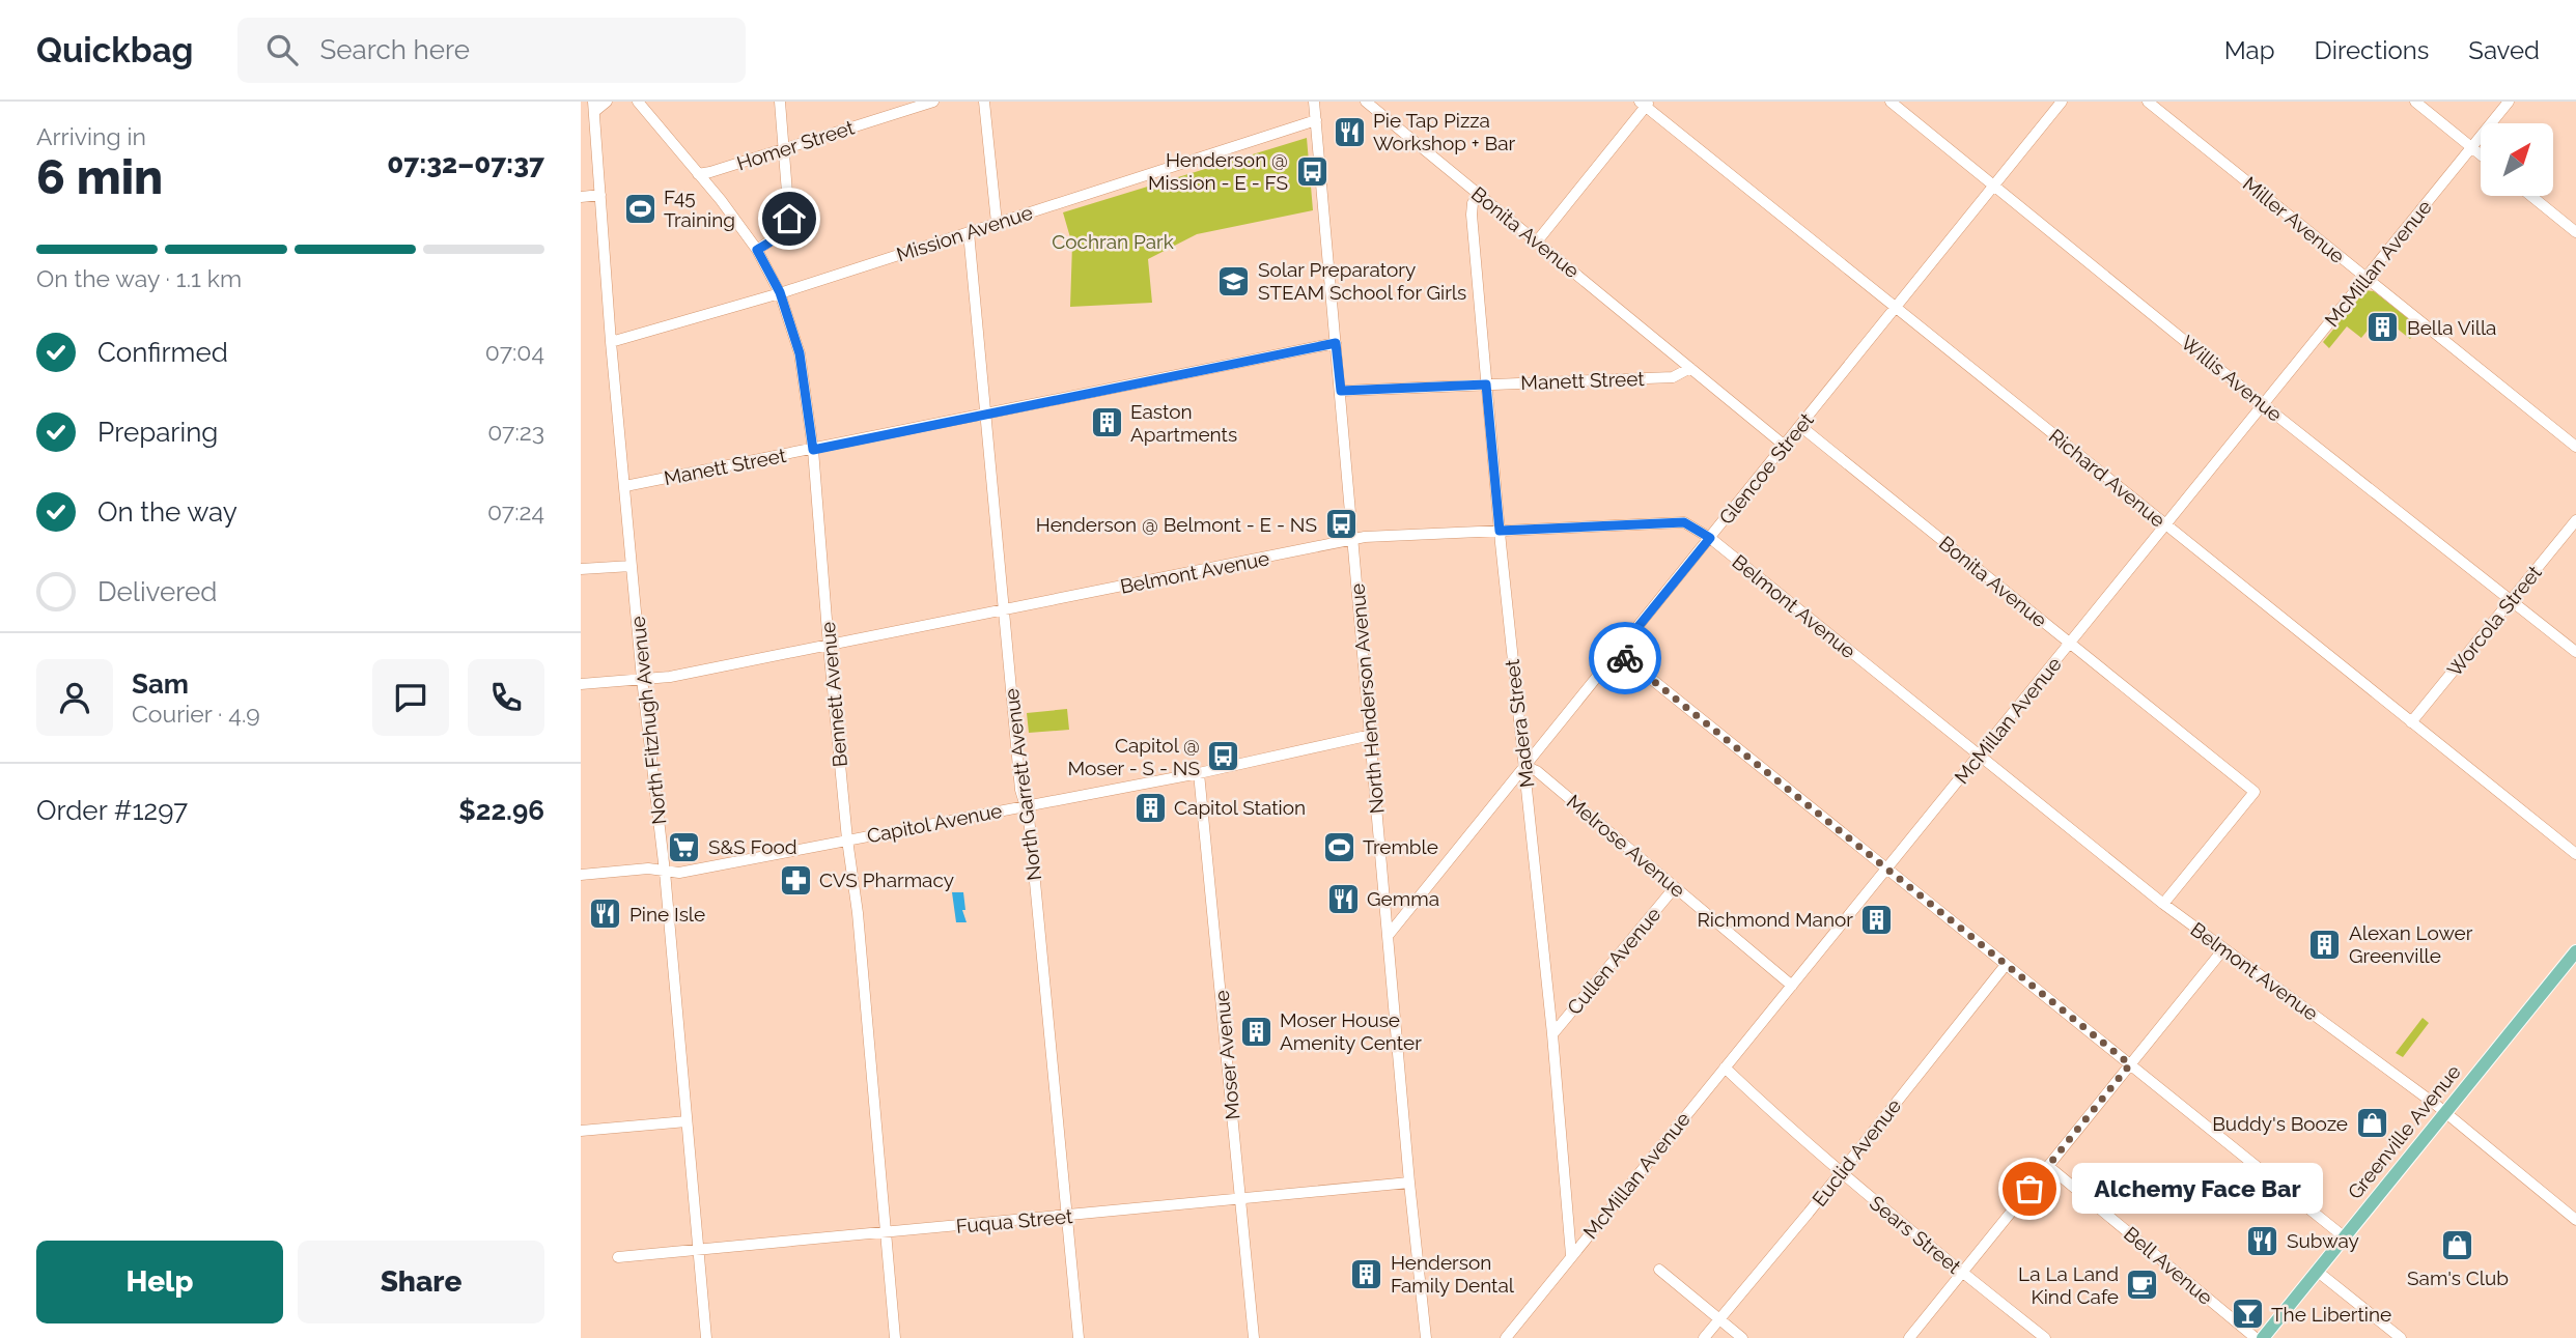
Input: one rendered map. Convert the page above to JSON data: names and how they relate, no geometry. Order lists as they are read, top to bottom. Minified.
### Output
{"streets":{"main road":["Greenville Avenue"],"street":["Homer Street","Miller Avenue","Bonita Avenue","Mission Avenue","McMillan Avenue","Willis Avenue","Manett Street","Glencoe Street","Richard Avenue","Belmont Avenue","Worcola Street","Bennett Avenue","North Henderson Avenue","North Fitzhugh Avenue","Madera Street","North Garrett Avenue","Capitol Avenue","Melrose Avenue","Cullen Avenue","Moser Avenue","Euclid Avenue","Fuqua Street","Sears Street","Bell Avenue"]},"crossings":[["Homer Street","Bennett Avenue"],["Miller Avenue","McMillan Avenue"],["Bonita Avenue","McMillan Avenue"],["Bonita Avenue","Manett Street"],["Bonita Avenue","Glencoe Street"],["Bonita Avenue","Belmont Avenue"],["Bonita Avenue","Madera Street"],["Mission Avenue","Bennett Avenue"],["Mission Avenue","North Henderson Avenue"],["Mission Avenue","North Fitzhugh Avenue"],["Mission Avenue","North Garrett Avenue"],["McMillan Avenue","Willis Avenue"],["McMillan Avenue","Richard Avenue"],["McMillan Avenue","Belmont Avenue"],["McMillan Avenue","Madera Street"],["McMillan Avenue","Melrose Avenue"],["McMillan Avenue","Sears Street"],["Willis Avenue","Glencoe Street"],["Willis Avenue","Worcola Street"],["Manett Street","Bennett Avenue"],["Manett Street","North Henderson Avenue"],["Manett Street","North Fitzhugh Avenue"],["Manett Street","Madera Street"],["Manett Street","North Garrett Avenue"],["Glencoe Street","Richard Avenue"],["Glencoe Street","Belmont Avenue"],["Glencoe Street","North Henderson Avenue"],["Glencoe Street","Madera Street"],["Glencoe Street","Melrose Avenue"],["Richard Avenue","Worcola Street"],["Belmont Avenue","Bennett Avenue"],["Belmont Avenue","North Henderson Avenue"],["Belmont Avenue","North Fitzhugh Avenue"],["Belmont Avenue","Madera Street"],["Belmont Avenue","North Garrett Avenue"],["Belmont Avenue","Greenville Avenue"],["Bennett Avenue","Capitol Avenue"],["Bennett Avenue","Fuqua Street"],["North Henderson Avenue","Capitol Avenue"],["North Henderson Avenue","Fuqua Street"],["North Fitzhugh Avenue","Capitol Avenue"],["North Fitzhugh Avenue","Fuqua Street"],["Madera Street","Melrose Avenue"],["Madera Street","Cullen Avenue"],["North Garrett Avenue","Capitol Avenue"],["North Garrett Avenue","Fuqua Street"],["Capitol Avenue","Moser Avenue"],["Melrose Avenue","Cullen Avenue"],["Moser Avenue","Fuqua Street"],["Euclid Avenue","Sears Street"]],"parks":["Cochran Park"],"places":{"restaurant":["Pie Tap Pizza Workshop + Bar","Gemma","Pine Isle","Subway"],"bus stop":["Henderson @ Mission - E - FS","Henderson @ Belmont - E - NS","Capitol @ Moser - S - NS"],"sports":["F45 Training","Tremble"],"school or university":["Solar Preparatory STEAM School for Girls"],"building":["Bella Villa","Easton Apartments","Capitol Station","Richmond Manor","Alexan Lower Greenville","Moser House Amenity Center","Henderson Family Dental"],"supermarket":["S&S Food"],"pharmacy":["CVS Pharmacy"],"shop":["Buddy's Booze","Sam's Club"],"other":["Alchemy Face Bar"],"cafe":["La La Land Kind Cafe"],"bar":["The Libertine"]},"north":"top right","page":{"header":"Quickbag","search":"Search here","nav":["Map","Directions","Saved"],"heading":["6 min","Arriving in","07:32–07:37"],"panel":["Sam","Courier · 4.9","Order #1297","$22.96"],"bar":"On the way · 1.1 km","list":[["Confirmed","07:04"],["Preparing","07:23"],["On the way","07:24"],"Delivered"],"bubble":"Alchemy Face Bar","buttons":["Help","Share"]}}
